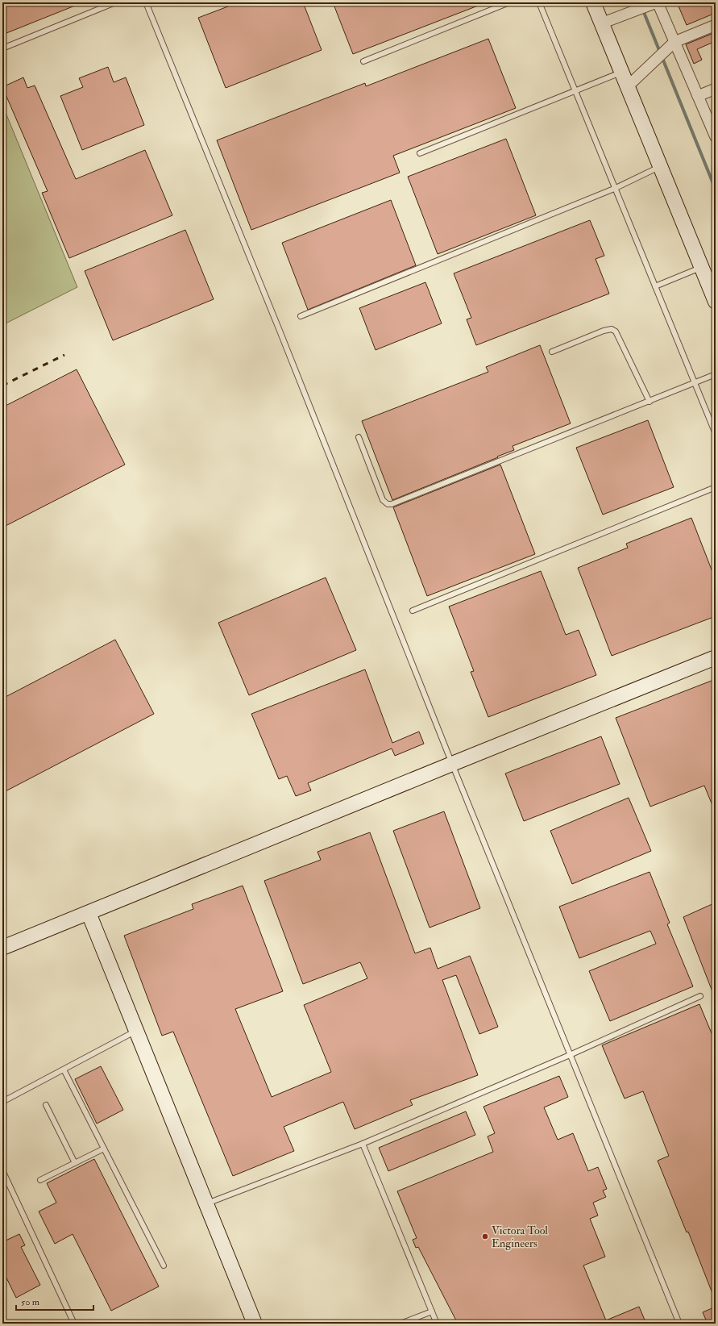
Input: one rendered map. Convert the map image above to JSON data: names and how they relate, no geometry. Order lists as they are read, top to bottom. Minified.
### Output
{"places":["Victora Tool Engineers"],"scale_bar":"50 m"}
